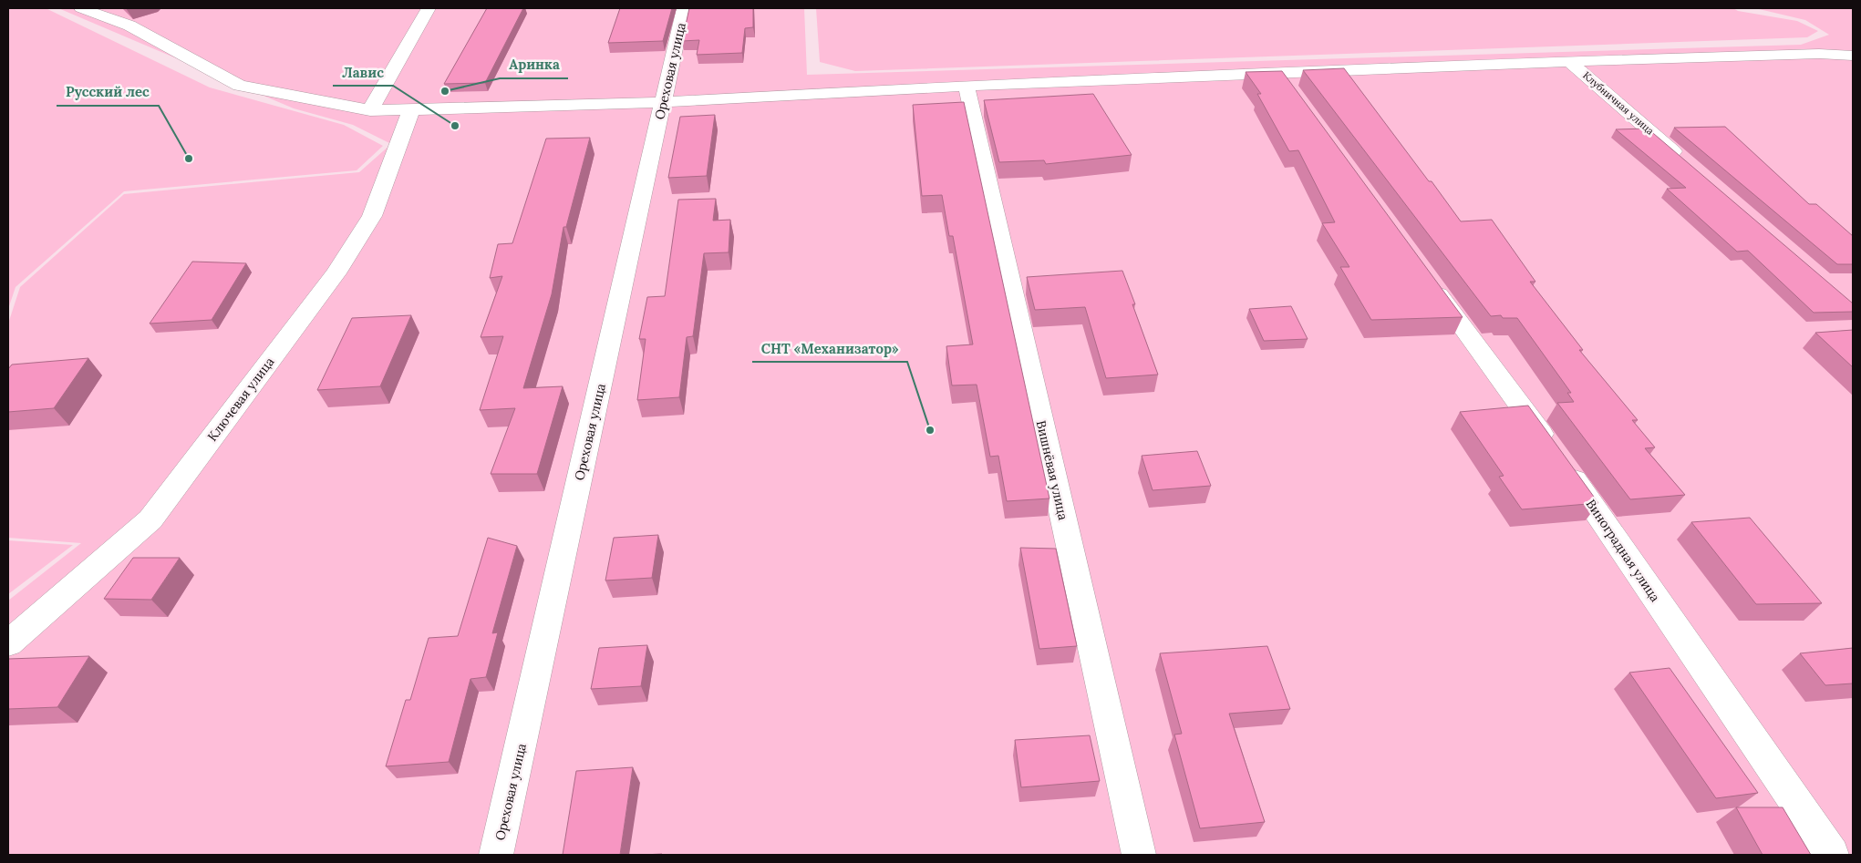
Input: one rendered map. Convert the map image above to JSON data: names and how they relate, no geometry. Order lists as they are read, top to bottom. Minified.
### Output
{"streets":{"street":["Ореховая улица","Клубничная улица","Ключевая улица","Вишнёвая улица","Виноградная улица"]},"places":["Аринка","Лавис","Русский лес","СНТ «Механизатор»"]}
